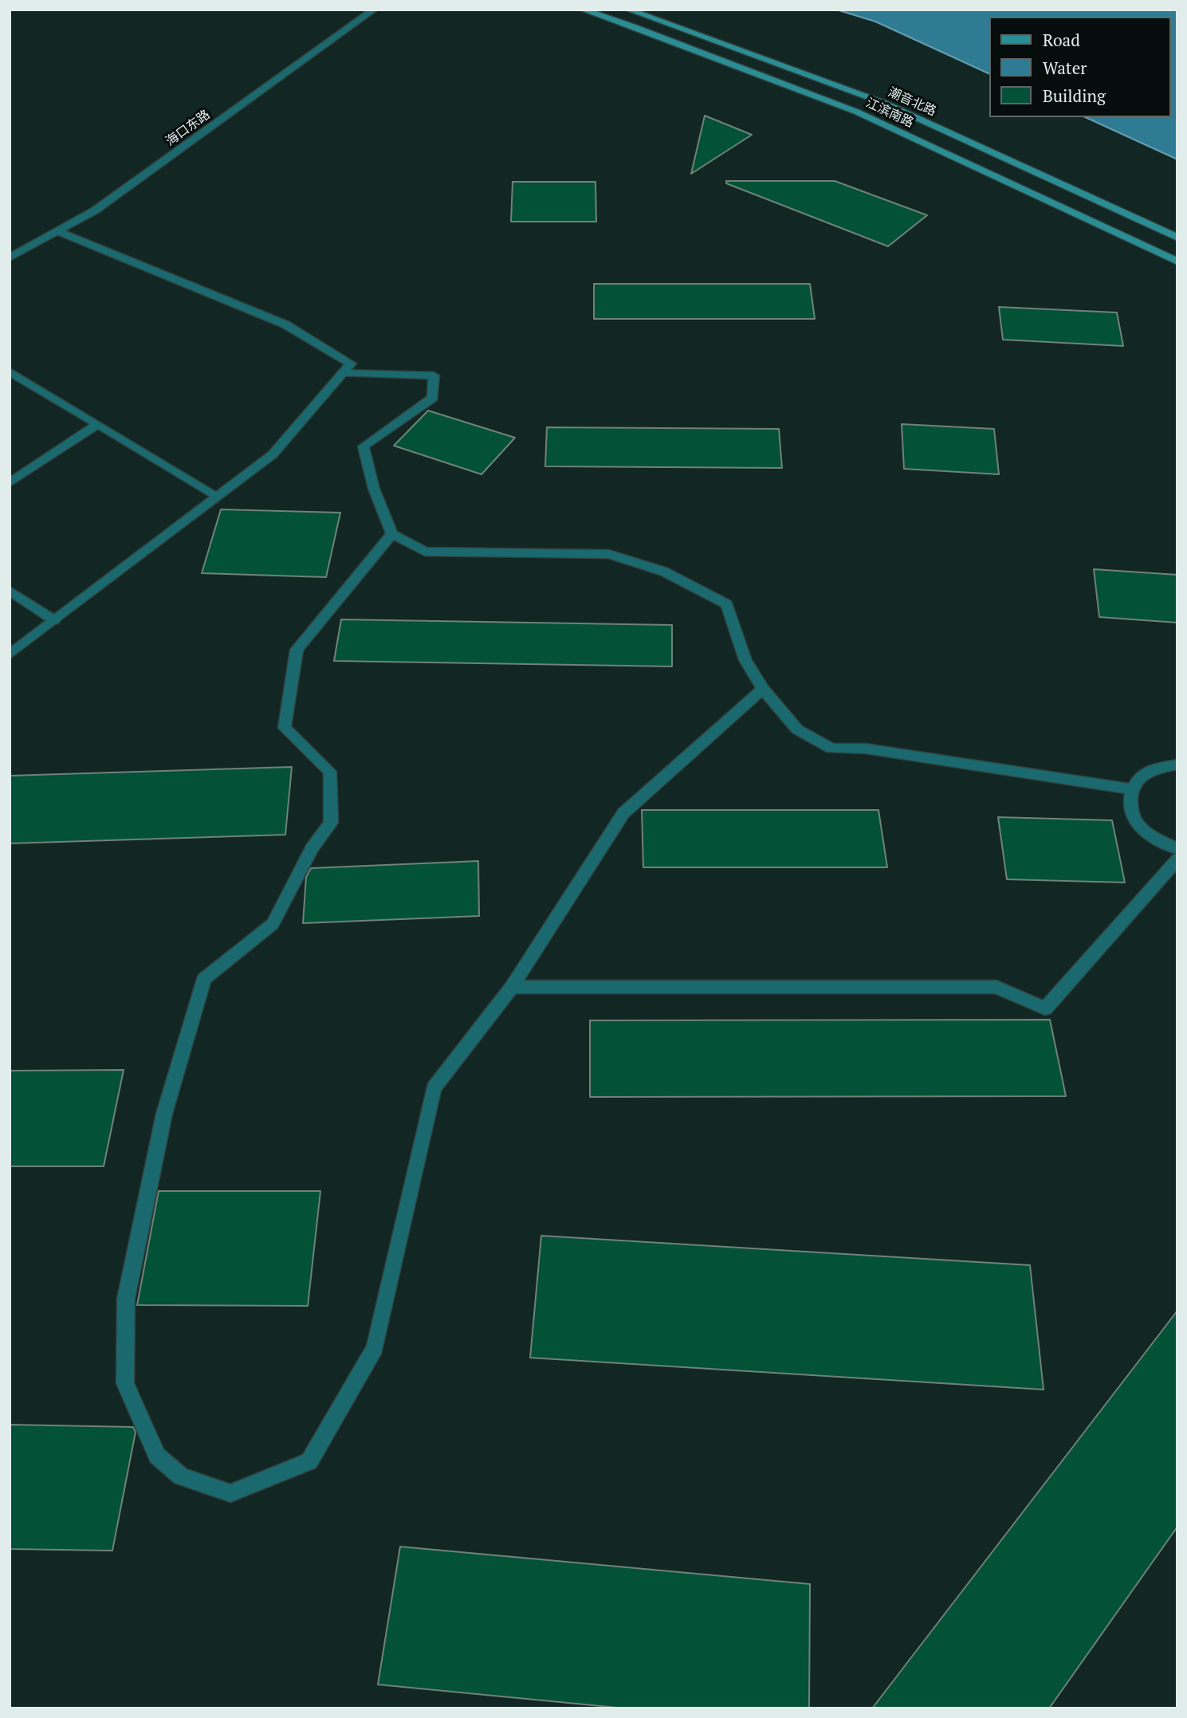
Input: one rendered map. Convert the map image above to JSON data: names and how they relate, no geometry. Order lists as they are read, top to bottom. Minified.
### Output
{"streets":{"main road":["潮音北路","江滨南路"],"street":["海口东路"]},"legend":["Road","Water","Building"]}
